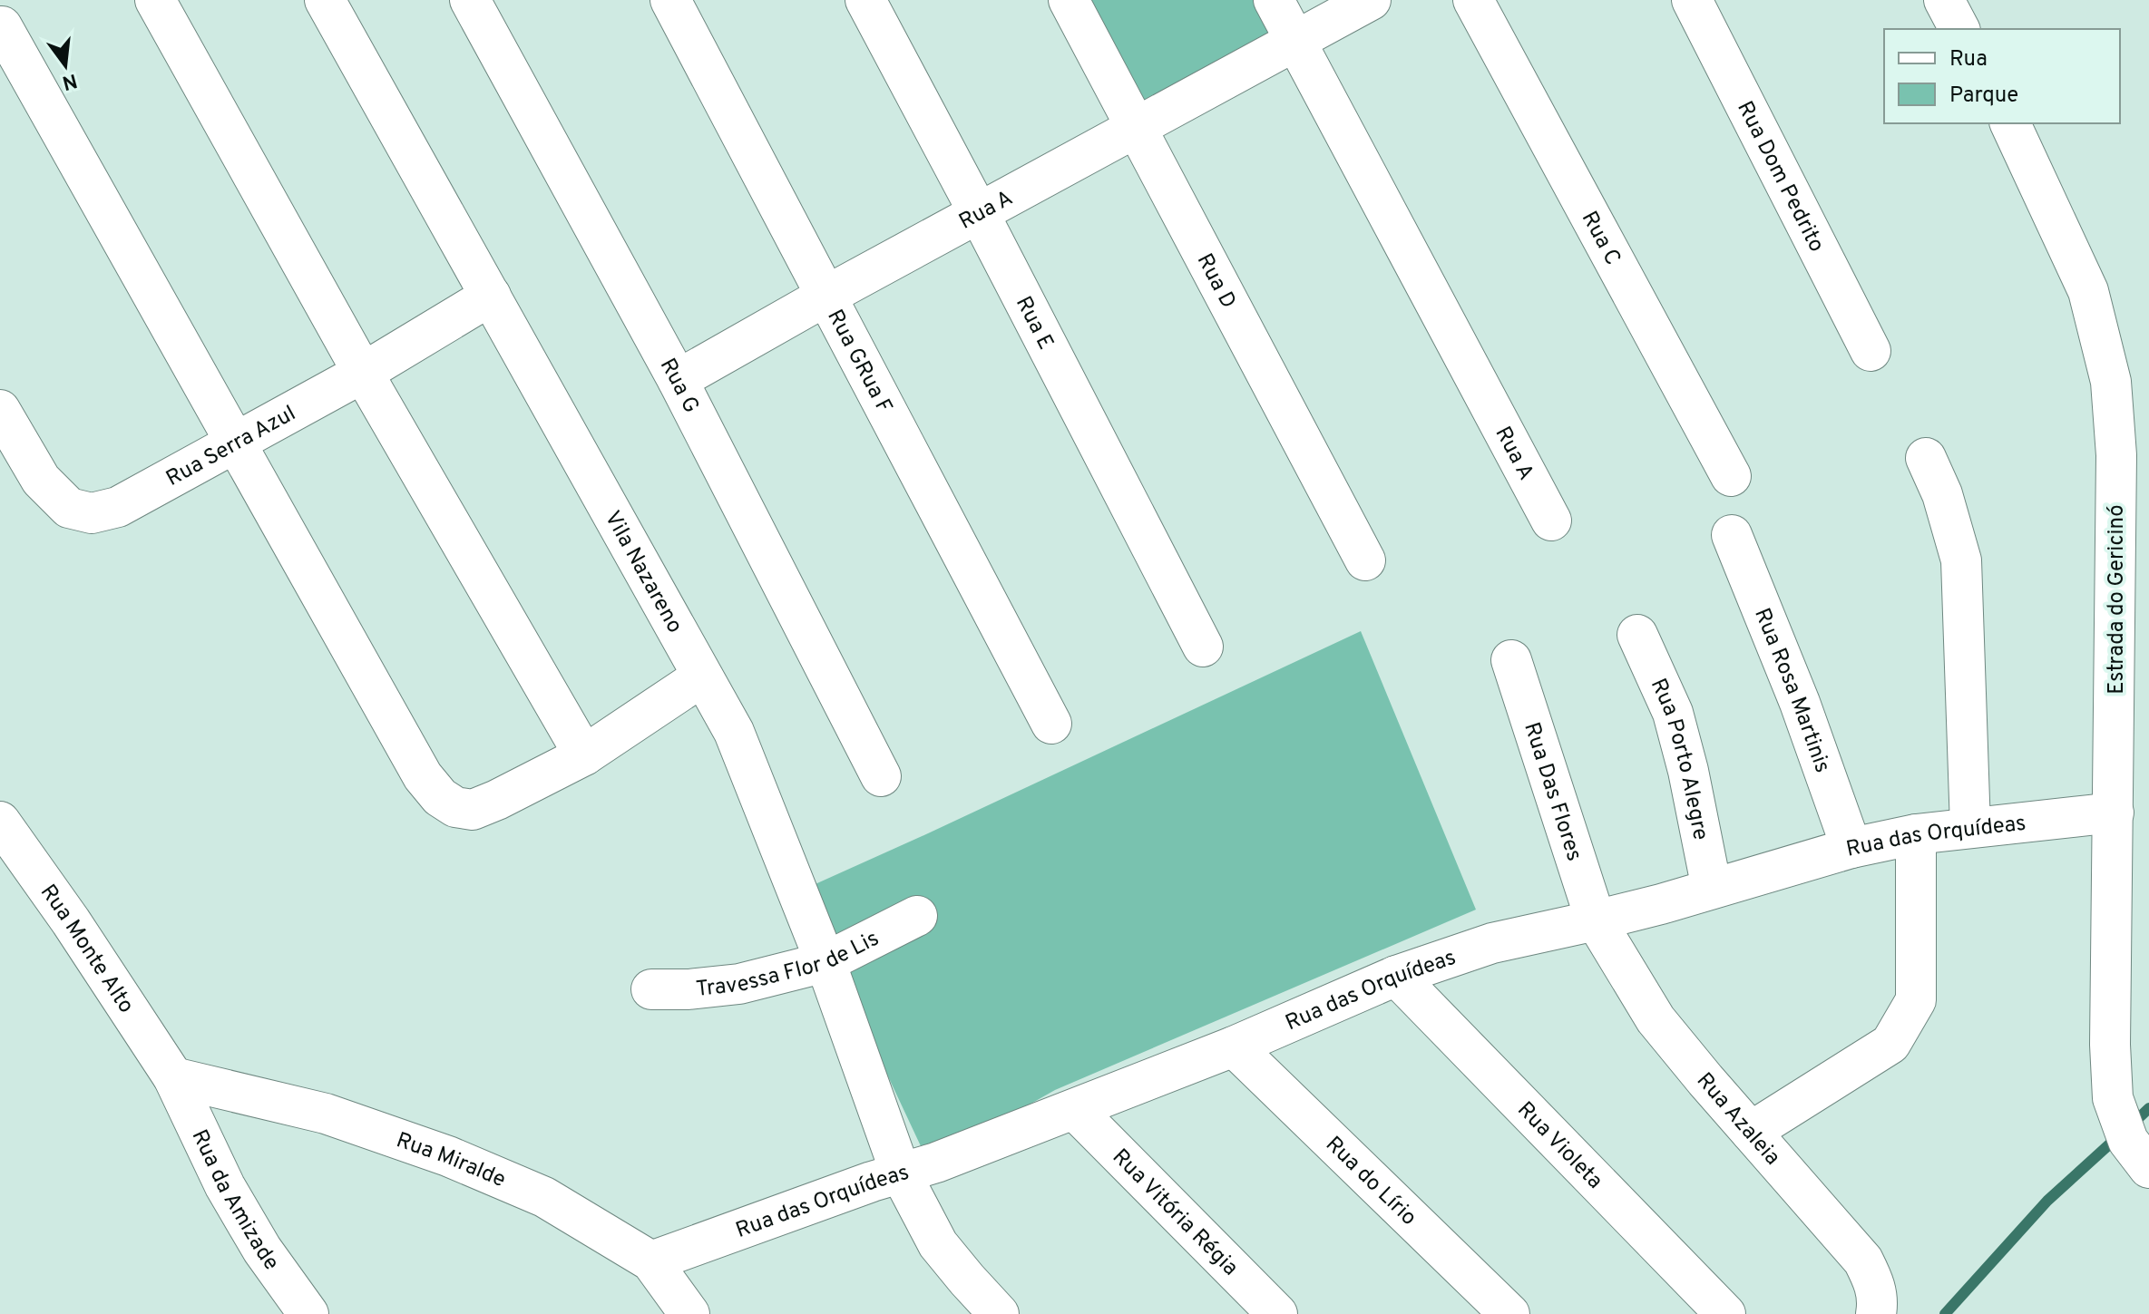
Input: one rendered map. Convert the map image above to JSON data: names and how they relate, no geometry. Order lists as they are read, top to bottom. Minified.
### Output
{"streets":{"street":["Rua Dom Pedrito","Rua A","Rua C","Rua D","Rua E","Rua GRua F","Rua G","Rua Serra Azul","Vila Nazareno","Estrada do Gericinó","Rua Rosa Martinis","Rua Porto Alegre","Rua Das Flores","Rua das Orquídeas","Rua Monte Alto","Travessa Flor de Lis","Rua Azaleia","Rua Violeta","Rua Miralde","Rua do Lírio","Rua da Amizade","Rua Vitória Régia"]},"crossings":[["Rua A","Rua D"],["Rua A","Rua E"],["Rua A","Rua GRua F"],["Rua A","Rua G"],["Rua Serra Azul","Vila Nazareno"],["Vila Nazareno","Rua das Orquídeas"],["Vila Nazareno","Travessa Flor de Lis"],["Estrada do Gericinó","Rua das Orquídeas"],["Rua Rosa Martinis","Rua das Orquídeas"],["Rua Porto Alegre","Rua das Orquídeas"],["Rua Das Flores","Rua das Orquídeas"],["Rua Das Flores","Rua Azaleia"],["Rua das Orquídeas","Rua Azaleia"],["Rua das Orquídeas","Rua Violeta"],["Rua das Orquídeas","Rua Miralde"],["Rua das Orquídeas","Rua do Lírio"],["Rua das Orquídeas","Rua Vitória Régia"],["Rua Monte Alto","Rua Miralde"],["Rua Monte Alto","Rua da Amizade"],["Rua Miralde","Rua da Amizade"]],"legend":["Rua","Parque"],"north":"bottom"}
